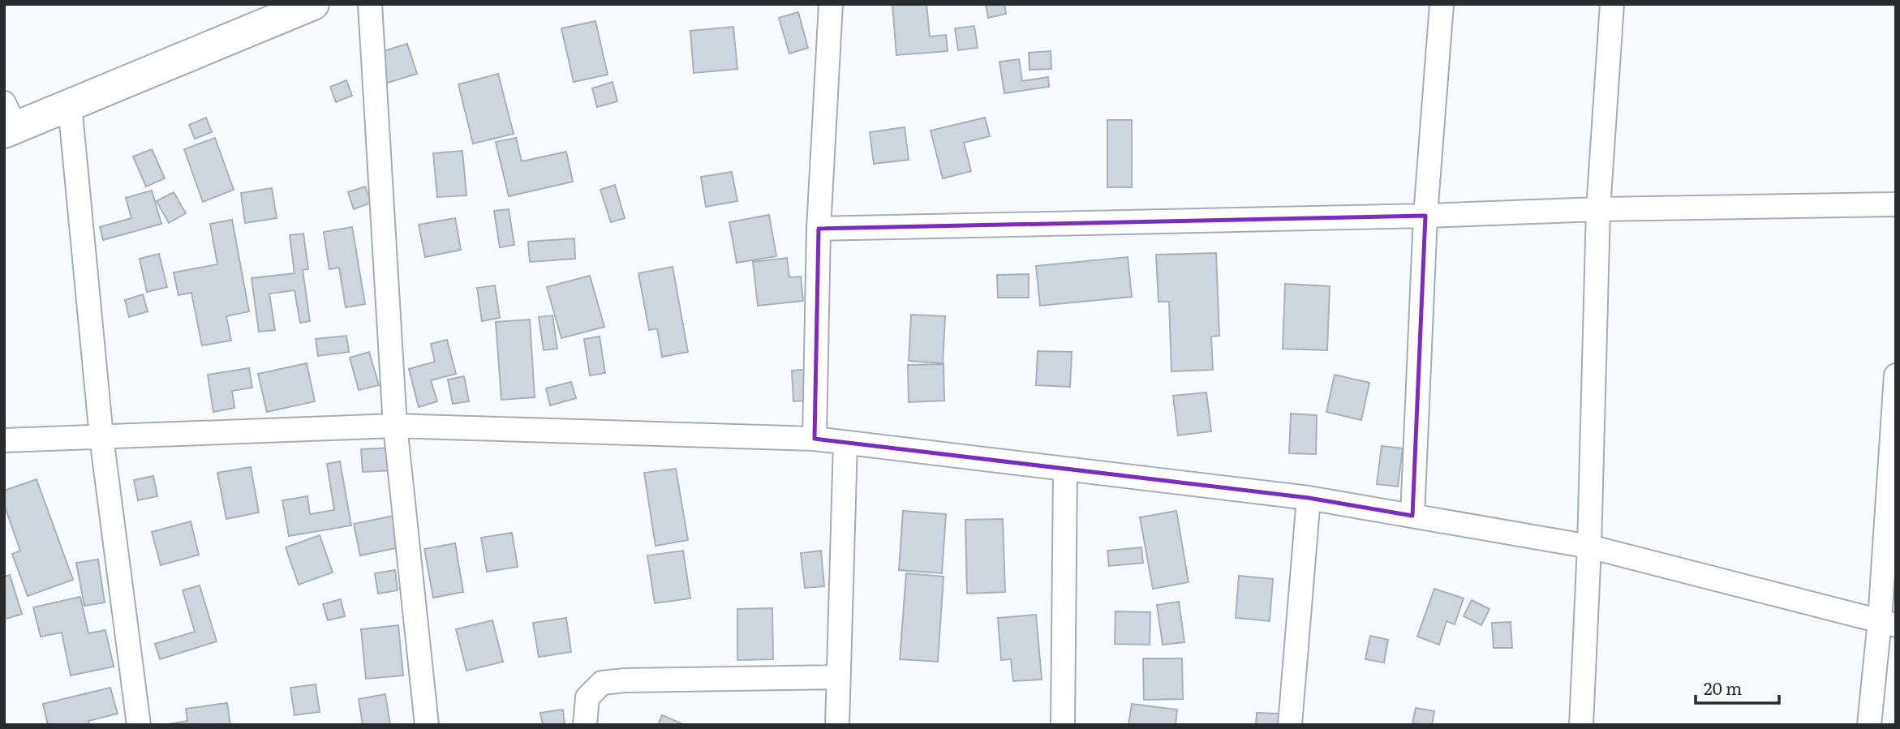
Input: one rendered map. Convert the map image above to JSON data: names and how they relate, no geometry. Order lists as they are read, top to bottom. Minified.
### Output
{"scale_bar":"20 m"}
